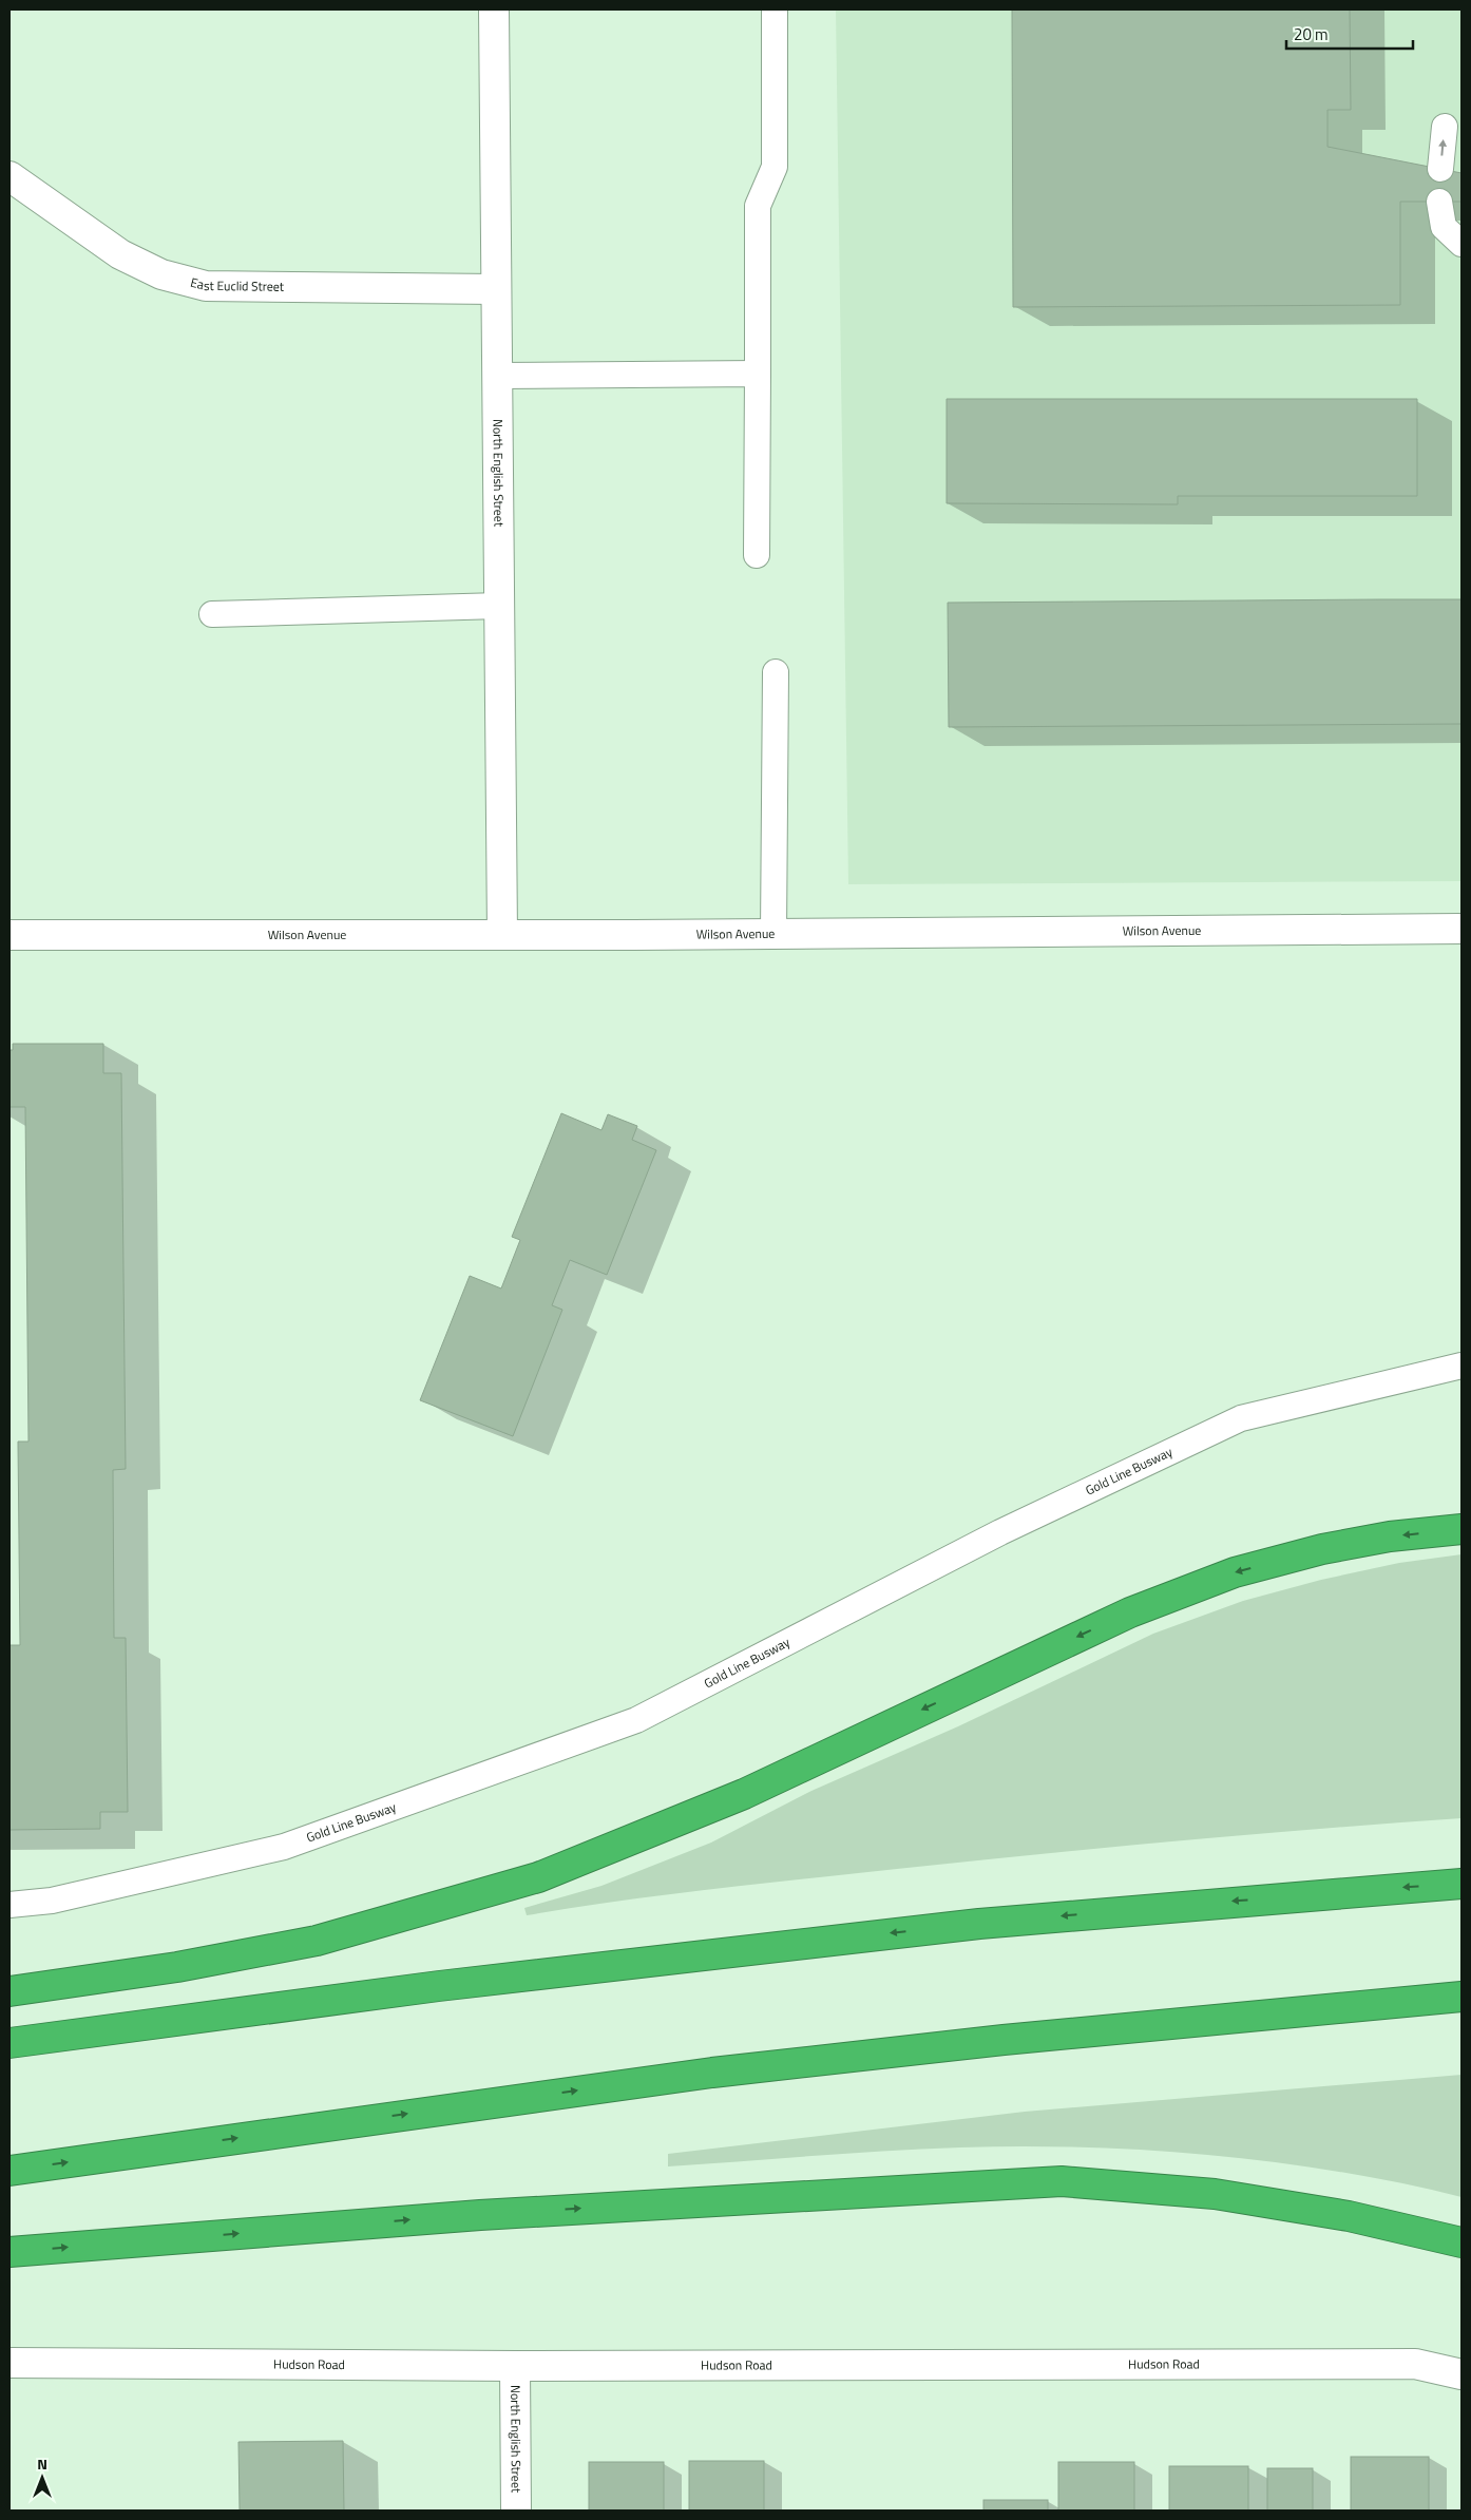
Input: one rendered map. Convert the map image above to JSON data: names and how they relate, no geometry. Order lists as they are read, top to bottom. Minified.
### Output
{"streets":{"street":["East Euclid Street","North English Street","Wilson Avenue","Hudson Road"],"lane":["Gold Line Busway"]},"crossings":[["East Euclid Street","North English Street"],["North English Street","Wilson Avenue"],["North English Street","Hudson Road"]],"scale_bar":"20 m","north":"top"}
